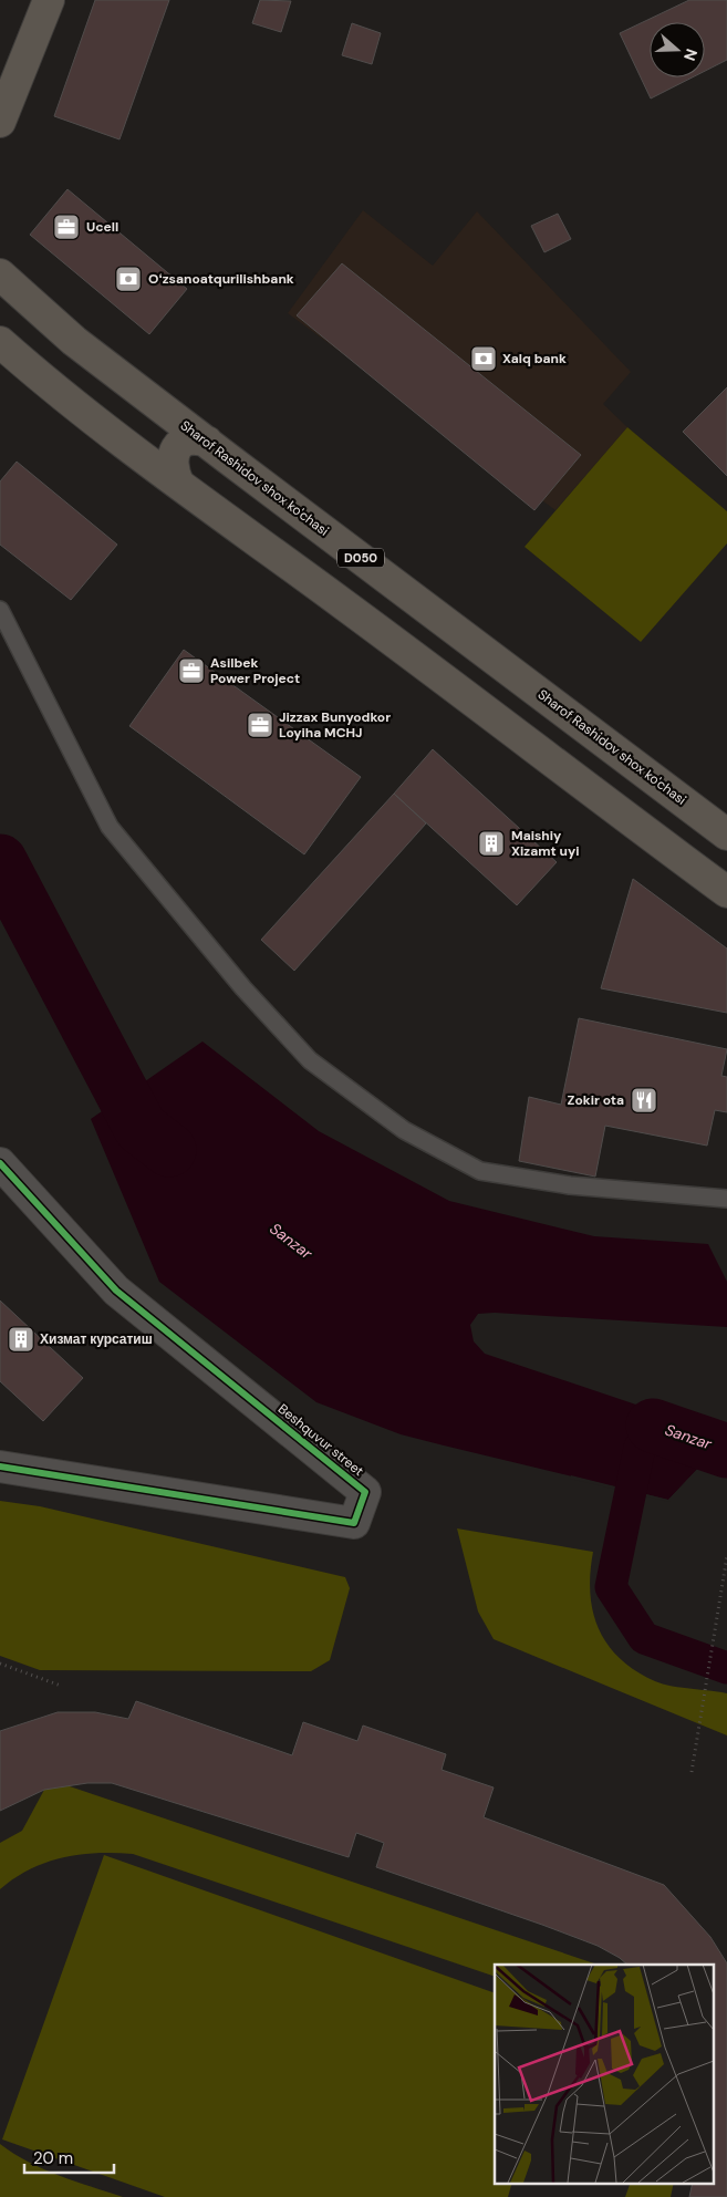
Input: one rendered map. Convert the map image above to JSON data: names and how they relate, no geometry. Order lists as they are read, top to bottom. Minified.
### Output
{"streets":{"main road":["Sharof Rashidov shox ko'chasi","D050"],"street":["Beshquvur street"]},"water":["Sanzar"],"places":{"office":["Ucell","Asilbek Power Project","Jizzax Bunyodkor Loyiha MCHJ"],"bank":["Oʻzsanoatqurilishbank","Xalq bank"],"building":["Maishiy Xizamt uyi","Хизмат курсатиш"],"restaurant":["Zokir ota"]},"scale_bar":"20 m","north":"right"}
